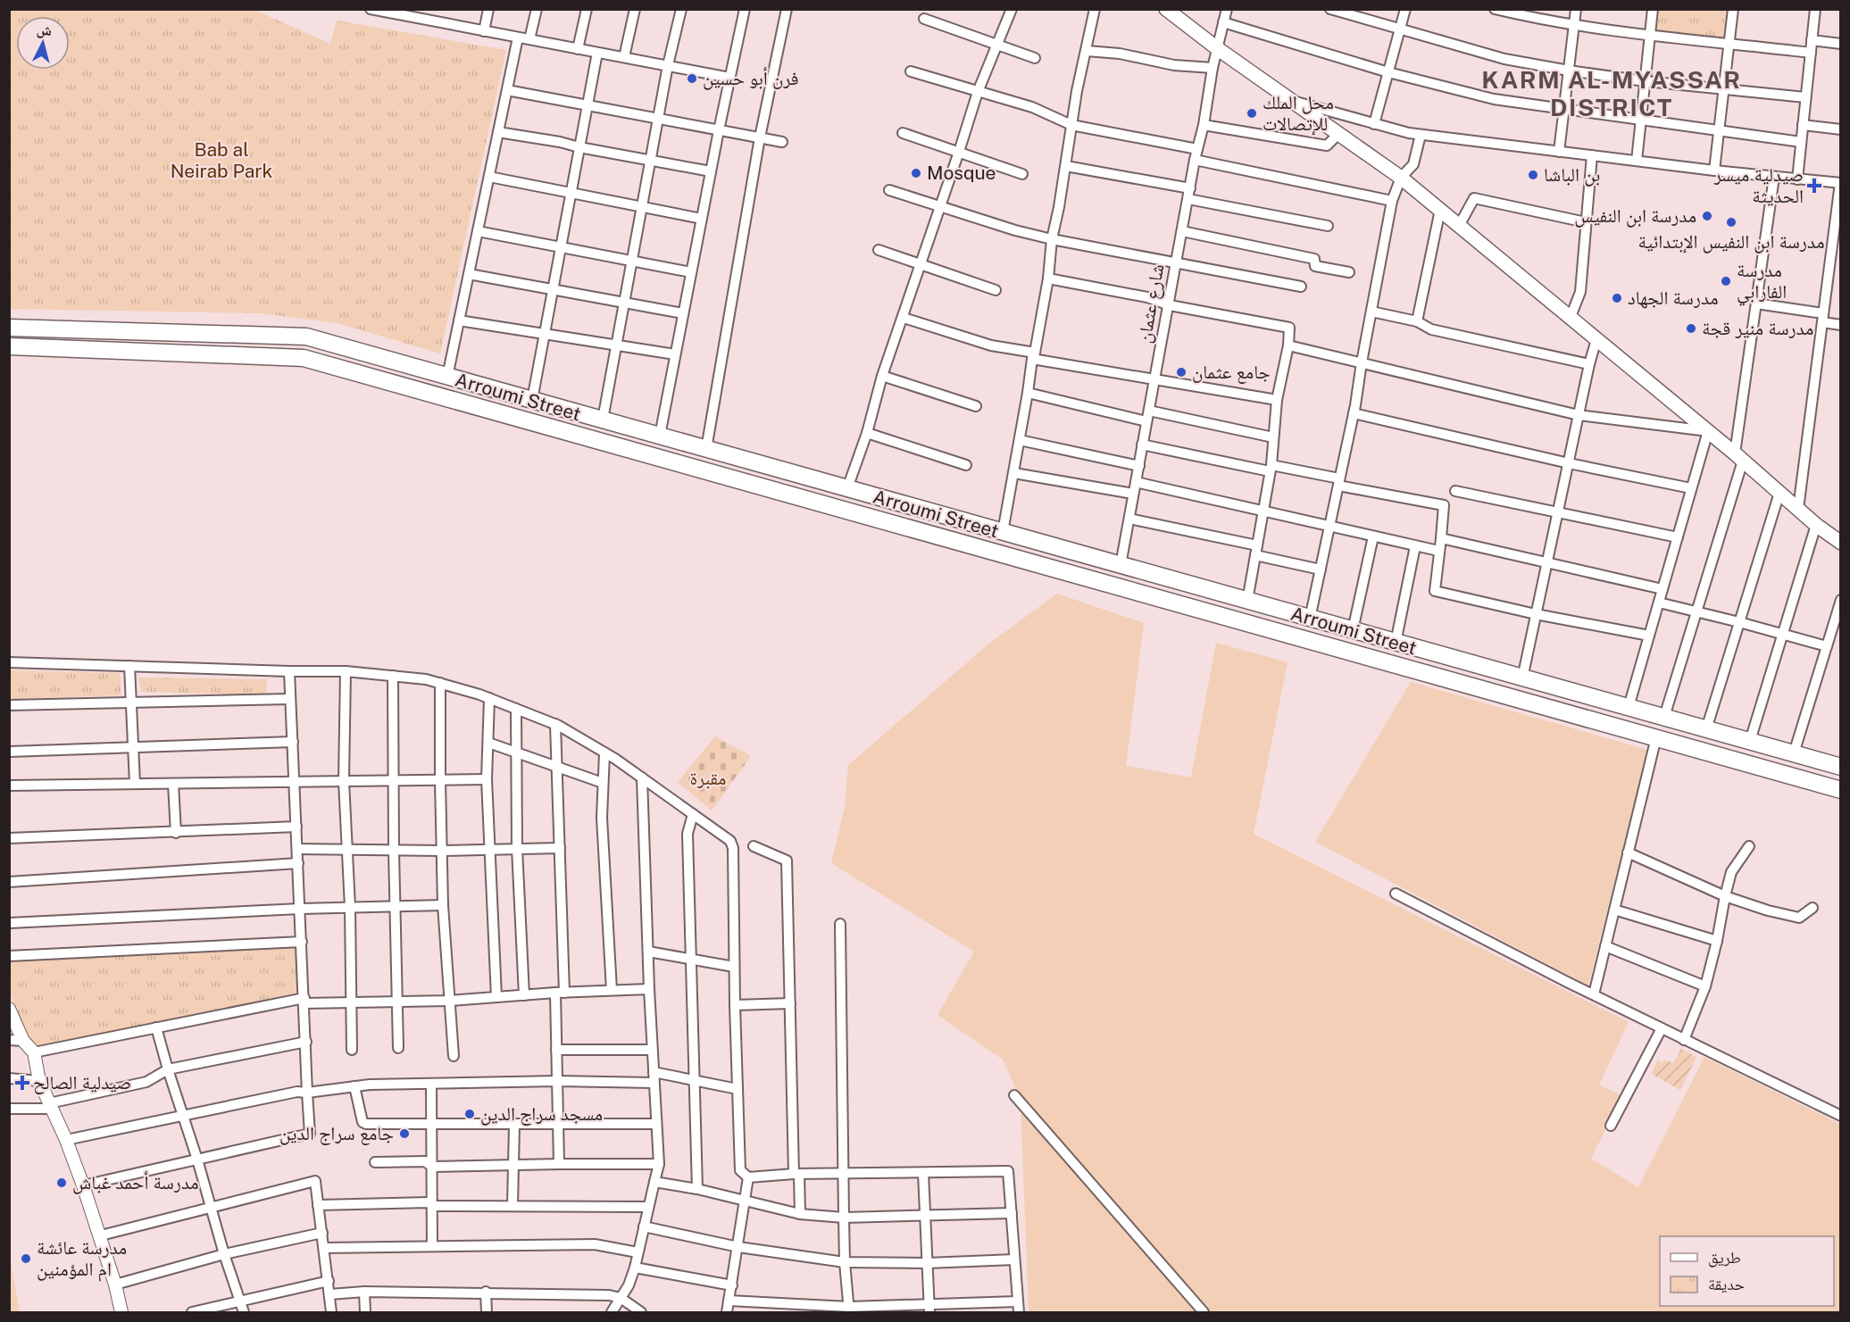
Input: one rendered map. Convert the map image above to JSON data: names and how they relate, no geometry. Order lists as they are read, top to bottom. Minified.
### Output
{"streets":{"main road":["Arroumi Street"],"street":["شارع عثمان"]},"crossings":[["شارع عثمان","Arroumi Street"]],"districts":["KARM AL-MYASSAR DISTRICT"],"parks":["Bab al Neirab Park","مقبرة"],"places":{"other":["فرن أبو حسين","محل الملك للإتصالات","Mosque","بن الباشا","مدرسة ابن النفيس","مدرسة ابن النفيس الإبتدائية","مدرسة الفارابي","مدرسة الجهاد","مدرسة منير قجة","جامع عثمان","مسجد سراج الدين","جامع سراج الدين","مدرسة أحمد غباش","مدرسة عائشة ام المؤمنين"],"health":["صيدلية ميسر الحديثة","صيدلية الصالح"]},"legend":["طريق","حديقة"],"north":"top"}
